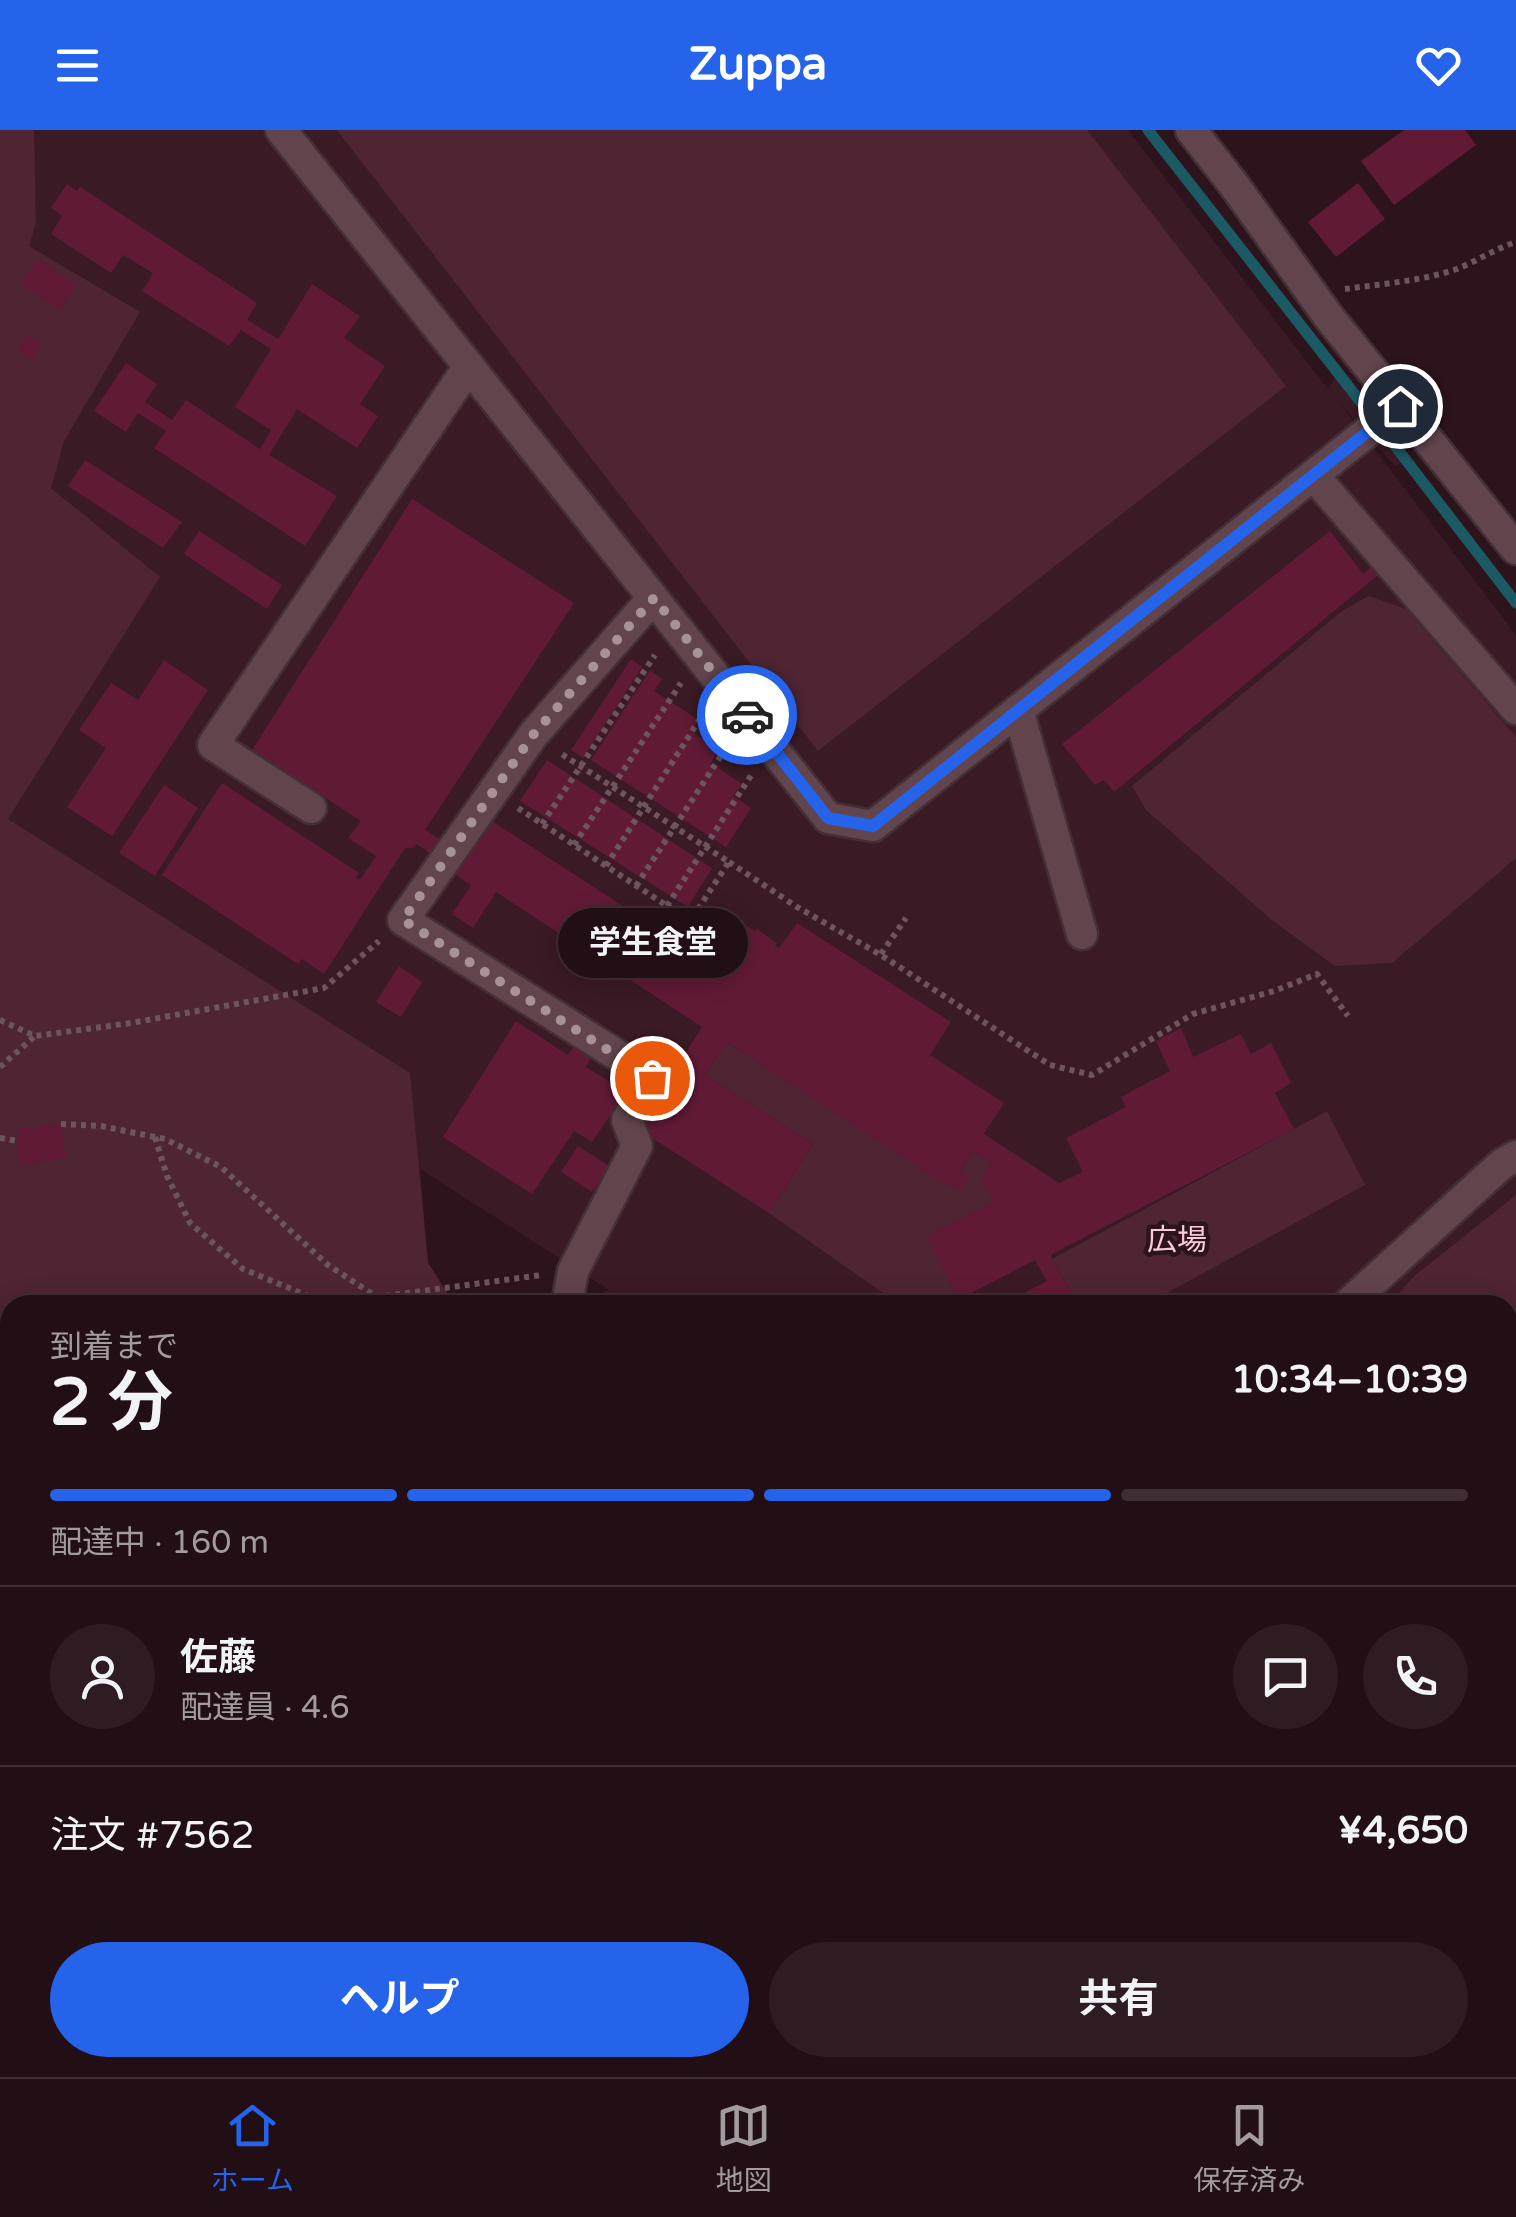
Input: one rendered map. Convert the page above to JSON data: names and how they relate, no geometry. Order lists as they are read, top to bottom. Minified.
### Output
{"parks":["広場"],"places":["学生食堂"],"page":{"header":"Zuppa","bubble":"学生食堂","heading":["2 分","到着まで","10:34–10:39"],"panel":["佐藤","配達員 · 4.6","注文 #7562","¥4,650"],"bar":"配達中 · 160 m","buttons":["ヘルプ","共有"],"tabs":["ホーム","地図","保存済み"]}}
